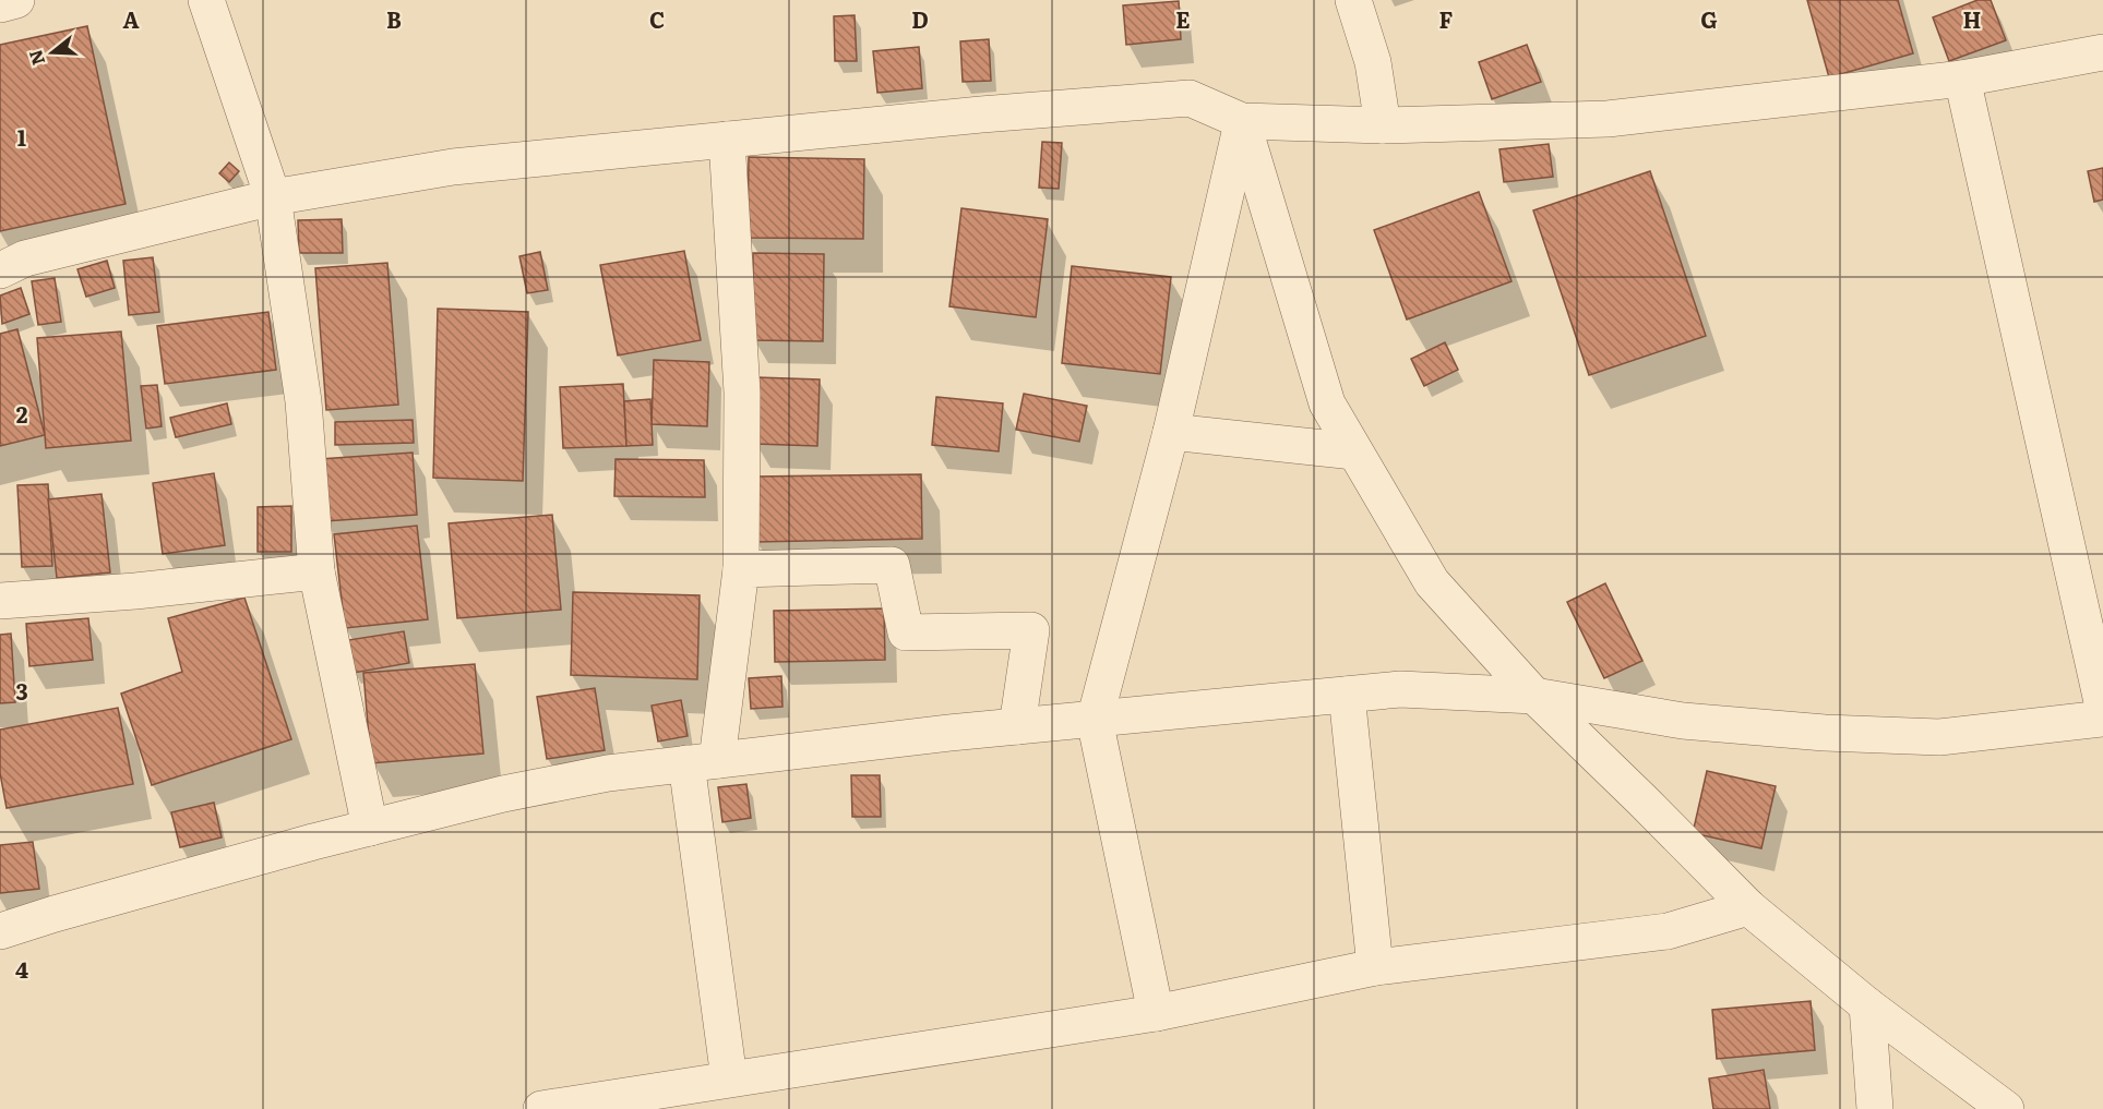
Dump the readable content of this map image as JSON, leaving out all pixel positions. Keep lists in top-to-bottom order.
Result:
{
  "north": "left",
  "grid": {
    "columns": [
      "A",
      "B",
      "C",
      "D",
      "E",
      "F",
      "G",
      "H"
    ],
    "rows": [
      "1",
      "2",
      "3",
      "4"
    ]
  }
}
